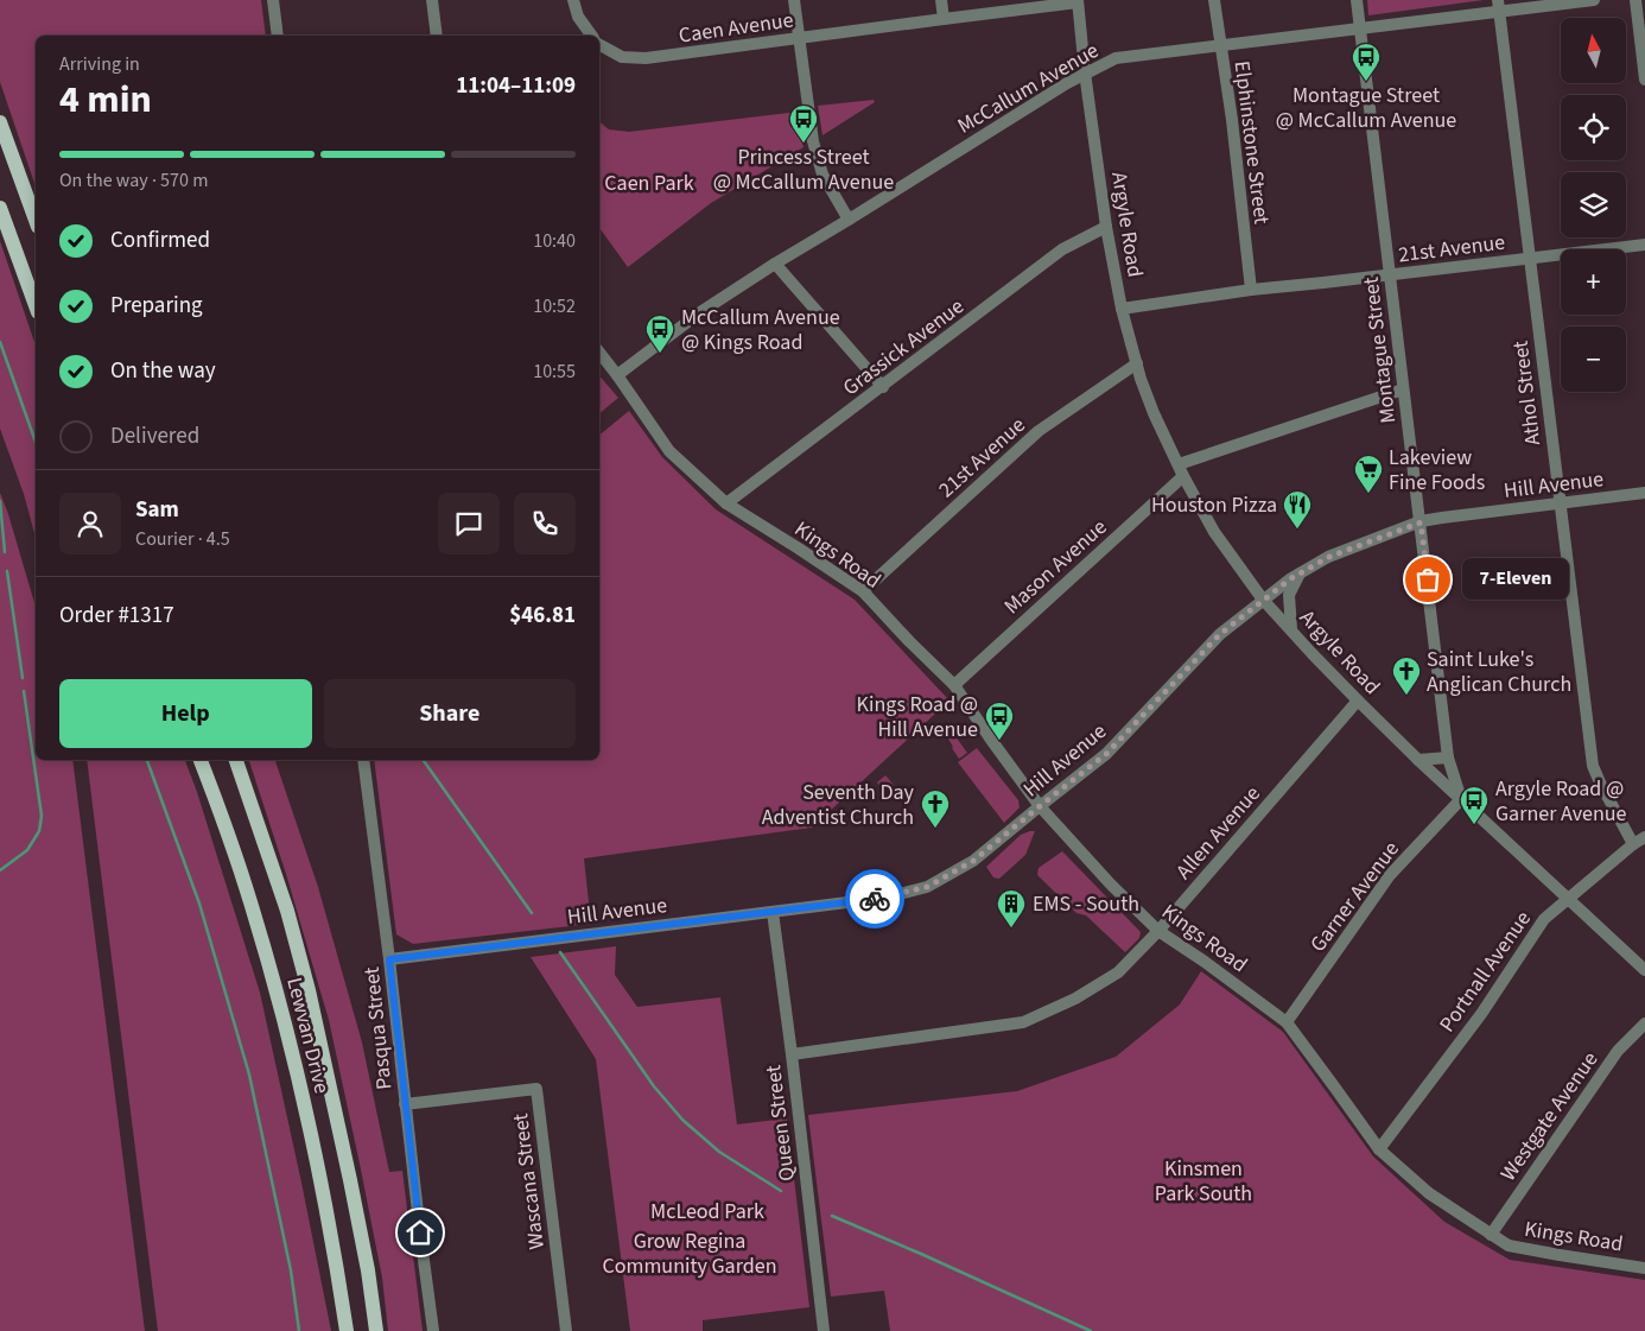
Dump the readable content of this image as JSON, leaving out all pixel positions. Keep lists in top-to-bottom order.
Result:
{
  "streets": {
    "main road": ["Lewvan Drive"],
    "street": [
      "Caen Avenue",
      "McCallum Avenue",
      "Elphinstone Street",
      "Argyle Road",
      "21st Avenue",
      "Grassick Avenue",
      "Montague Street",
      "Athol Street",
      "Hill Avenue",
      "Kings Road",
      "Mason Avenue",
      "Allen Avenue",
      "Garner Avenue",
      "Portnall Avenue",
      "Pasqua Street",
      "Westgate Avenue",
      "Queen Street",
      "Wascana Street"
    ]
  },
  "crossings": [
    ["Caen Avenue", "Argyle Road"],
    ["McCallum Avenue", "Elphinstone Street"],
    ["McCallum Avenue", "Argyle Road"],
    ["McCallum Avenue", "Montague Street"],
    ["McCallum Avenue", "Athol Street"],
    ["McCallum Avenue", "Kings Road"],
    ["Elphinstone Street", "21st Avenue"],
    ["Argyle Road", "21st Avenue"],
    ["Argyle Road", "Grassick Avenue"],
    ["Argyle Road", "Montague Street"],
    ["Argyle Road", "Hill Avenue"],
    ["Argyle Road", "Mason Avenue"],
    ["Argyle Road", "Allen Avenue"],
    ["Argyle Road", "Garner Avenue"],
    ["Argyle Road", "Portnall Avenue"],
    ["21st Avenue", "Montague Street"],
    ["21st Avenue", "Athol Street"],
    ["21st Avenue", "Kings Road"],
    ["Grassick Avenue", "Kings Road"],
    ["Montague Street", "Hill Avenue"],
    ["Montague Street", "Garner Avenue"],
    ["Athol Street", "Hill Avenue"],
    ["Athol Street", "Portnall Avenue"],
    ["Hill Avenue", "Kings Road"],
    ["Hill Avenue", "Pasqua Street"],
    ["Hill Avenue", "Queen Street"],
    ["Kings Road", "Mason Avenue"],
    ["Kings Road", "Allen Avenue"],
    ["Kings Road", "Garner Avenue"],
    ["Kings Road", "Portnall Avenue"],
    ["Kings Road", "Westgate Avenue"],
    ["Allen Avenue", "Queen Street"],
    ["Pasqua Street", "Wascana Street"]
  ],
  "parks": [
    "Caen Park",
    "Kinsmen Park South",
    "McLeod Park",
    "Grow Regina Community Garden"
  ],
  "places": {
    "bus stop": [
      "Montague Street @ McCallum Avenue",
      "Princess Street @ McCallum Avenue",
      "McCallum Avenue @ Kings Road",
      "Kings Road @ Hill Avenue",
      "Argyle Road @ Garner Avenue"
    ],
    "supermarket": ["Lakeview Fine Foods"],
    "restaurant": ["Houston Pizza"],
    "other": ["7-Eleven"],
    "church": ["Saint Luke's Anglican Church", "Seventh Day Adventist Church"],
    "building": ["EMS - South"]
  },
  "north": "top",
  "page": {
    "map_buttons": ["+", "−"],
    "heading": ["4 min", "Arriving in", "11:04–11:09"],
    "panel": [
      "Sam",
      "Courier · 4.5",
      "Order #1317",
      "$46.81"
    ],
    "bar": "On the way · 570 m",
    "list": [
      ["Confirmed", "10:40"],
      ["Preparing", "10:52"],
      ["On the way", "10:55"],
      "Delivered"
    ],
    "bubble": "7-Eleven",
    "buttons": ["Help", "Share"]
  }
}
